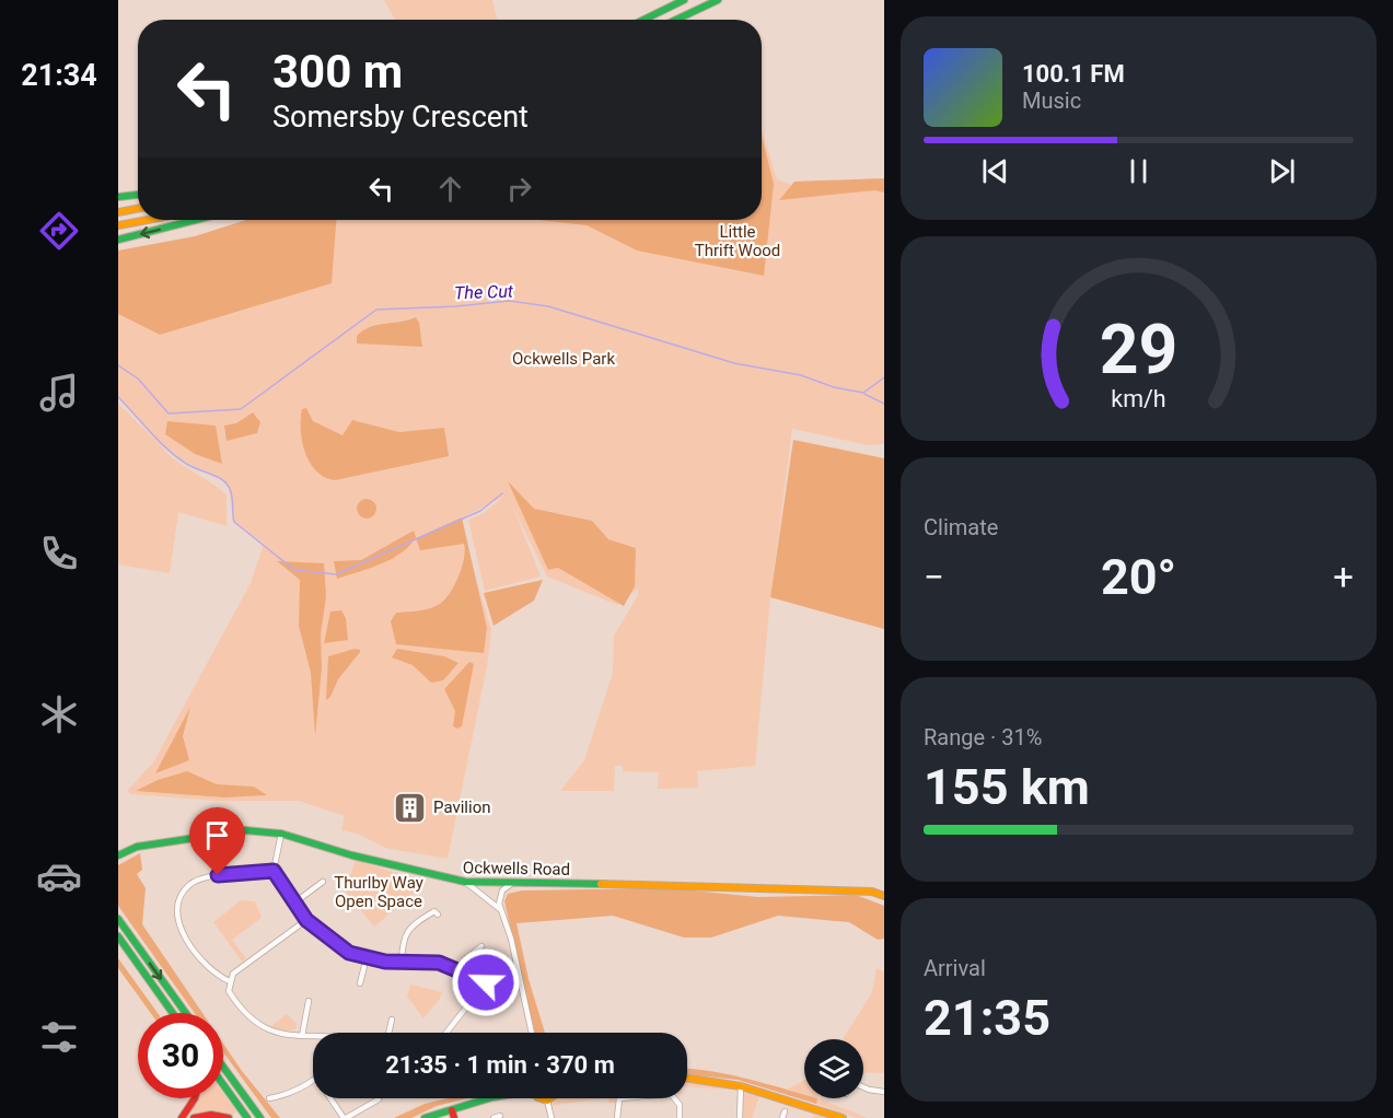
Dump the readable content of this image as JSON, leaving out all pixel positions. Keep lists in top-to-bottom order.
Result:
{
  "streets": {
    "main road": ["Ockwells Road"]
  },
  "water": ["The Cut"],
  "parks": ["Little Thrift Wood", "Ockwells Park", "Thurlby Way Open Space"],
  "places": {
    "building": ["Pavilion"]
  },
  "page": {
    "tabs": "21:34",
    "turn": ["300 m", "Somersby Crescent"],
    "song": ["100.1 FM", "Music"],
    "tile": [
      "Climate",
      ["Range · 31%", "155 km"],
      ["Arrival", "21:35"]
    ],
    "heat": ["−", "20°", "+"],
    "limit": "30",
    "trip": "21:35 · 1 min · 370 m",
    "gauge": ["29", "km/h"]
  }
}
